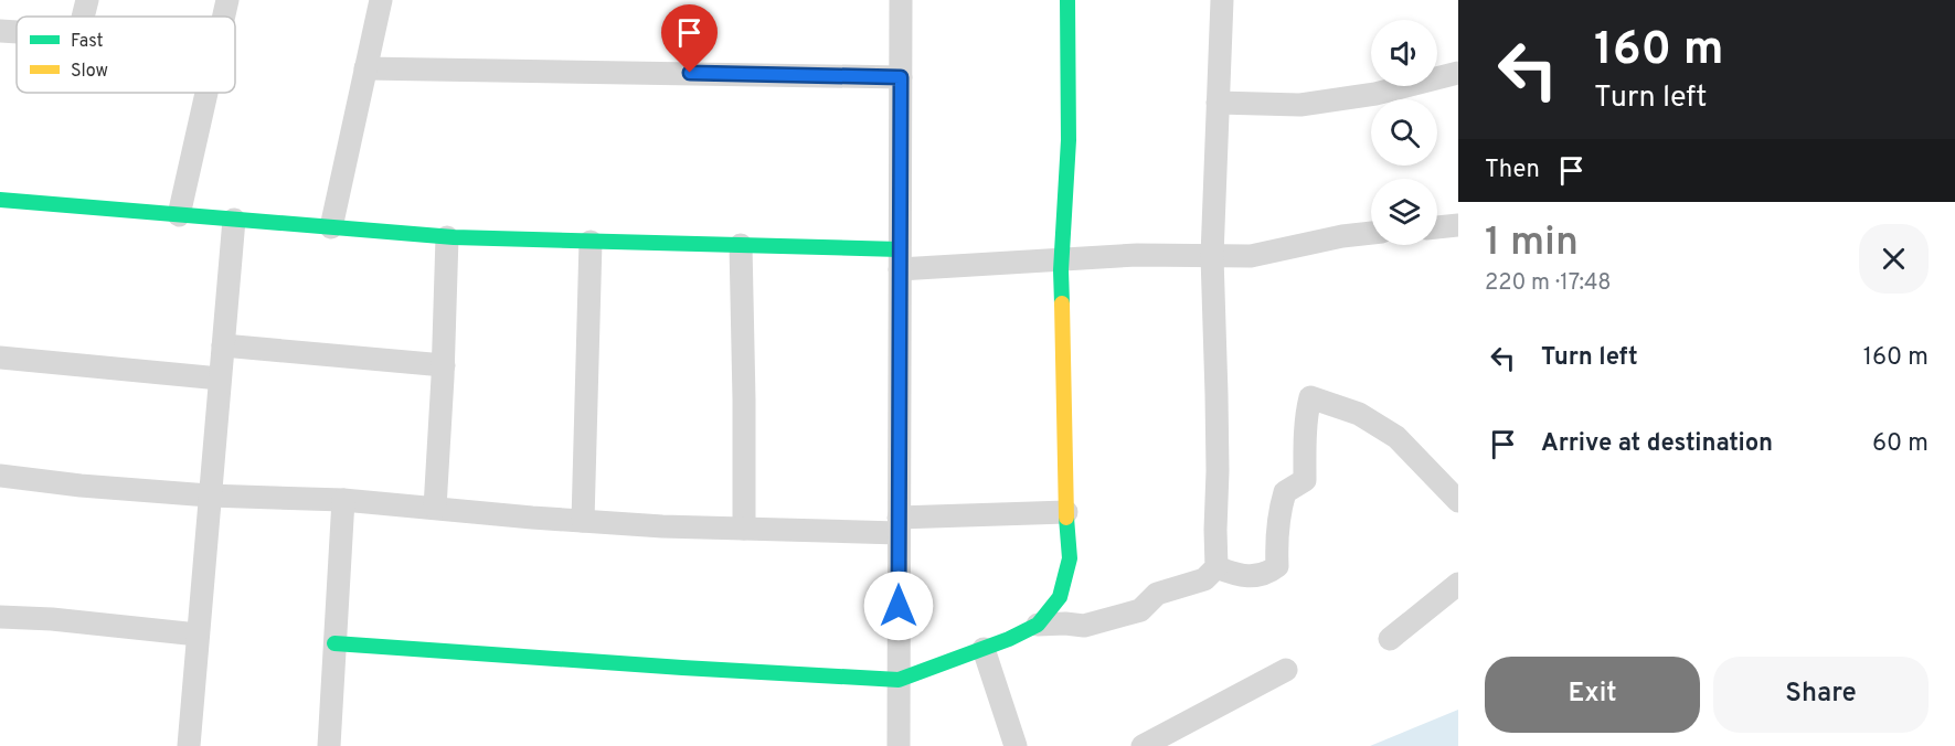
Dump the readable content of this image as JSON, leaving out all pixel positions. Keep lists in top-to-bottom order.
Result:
{
  "legend": ["Fast", "Slow"],
  "page": {
    "turn": ["160 m", "Turn left"],
    "then": "Then",
    "heading": ["1 min", "220 m · 17:48"],
    "list": [
      {
        "name": "Turn left",
        "value": "160 m"
      },
      {
        "name": "Arrive at destination",
        "value": "60 m"
      }
    ],
    "buttons": ["Exit", "Share"]
  }
}
